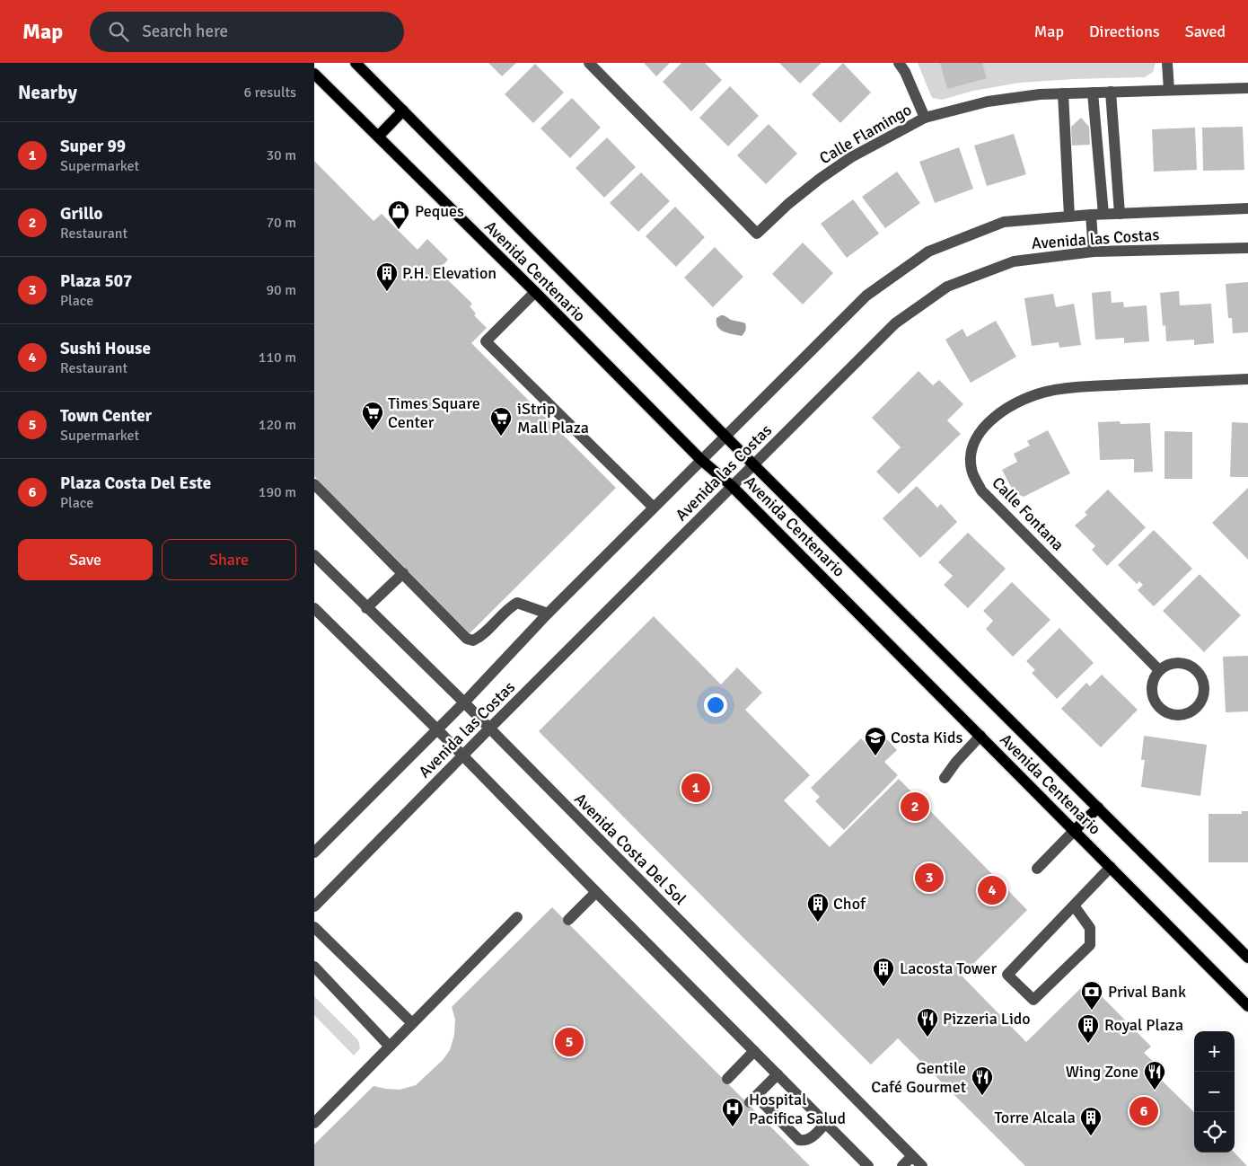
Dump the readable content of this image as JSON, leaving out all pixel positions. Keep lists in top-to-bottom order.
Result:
{
  "streets": {
    "main road": ["Avenida Centenario"],
    "street": [
      "Calle Flamingo",
      "Avenida las Costas",
      "Calle Fontana",
      "Avenida Costa Del Sol"
    ]
  },
  "crossings": [
    ["Avenida las Costas", "Avenida Centenario"],
    ["Avenida las Costas", "Avenida Costa Del Sol"]
  ],
  "places": {
    "shop": ["Peques"],
    "building": [
      "P.H. Elevation",
      "Chof",
      "Lacosta Tower",
      "Royal Plaza",
      "Torre Alcala"
    ],
    "supermarket": ["Times Square Center", "iStrip Mall Plaza"],
    "school or university": ["Costa Kids"],
    "bank": ["Prival Bank"],
    "restaurant": ["Pizzeria Lido", "Wing Zone", "Gentile Café Gourmet"],
    "hospital": ["Hospital Pacifica Salud"]
  },
  "page": {
    "header": "Map",
    "search": "Search here",
    "nav": ["Map", "Directions", "Saved"],
    "heading": ["Nearby", "6 results"],
    "list": [
      {
        "mark": "1",
        "name": "Super 99",
        "note": "Supermarket",
        "value": "30 m"
      },
      {
        "mark": "2",
        "name": "Grillo",
        "note": "Restaurant",
        "value": "70 m"
      },
      {
        "mark": "3",
        "name": "Plaza 507",
        "note": "Place",
        "value": "90 m"
      },
      {
        "mark": "4",
        "name": "Sushi House",
        "note": "Restaurant",
        "value": "110 m"
      },
      {
        "mark": "5",
        "name": "Town Center",
        "note": "Supermarket",
        "value": "120 m"
      },
      {
        "mark": "6",
        "name": "Plaza Costa Del Este",
        "note": "Place",
        "value": "190 m"
      }
    ],
    "buttons": ["Save", "Share"],
    "pins": [
      "1",
      "2",
      "3",
      "4",
      "5",
      "6"
    ],
    "map_buttons": ["+", "−"]
  }
}
